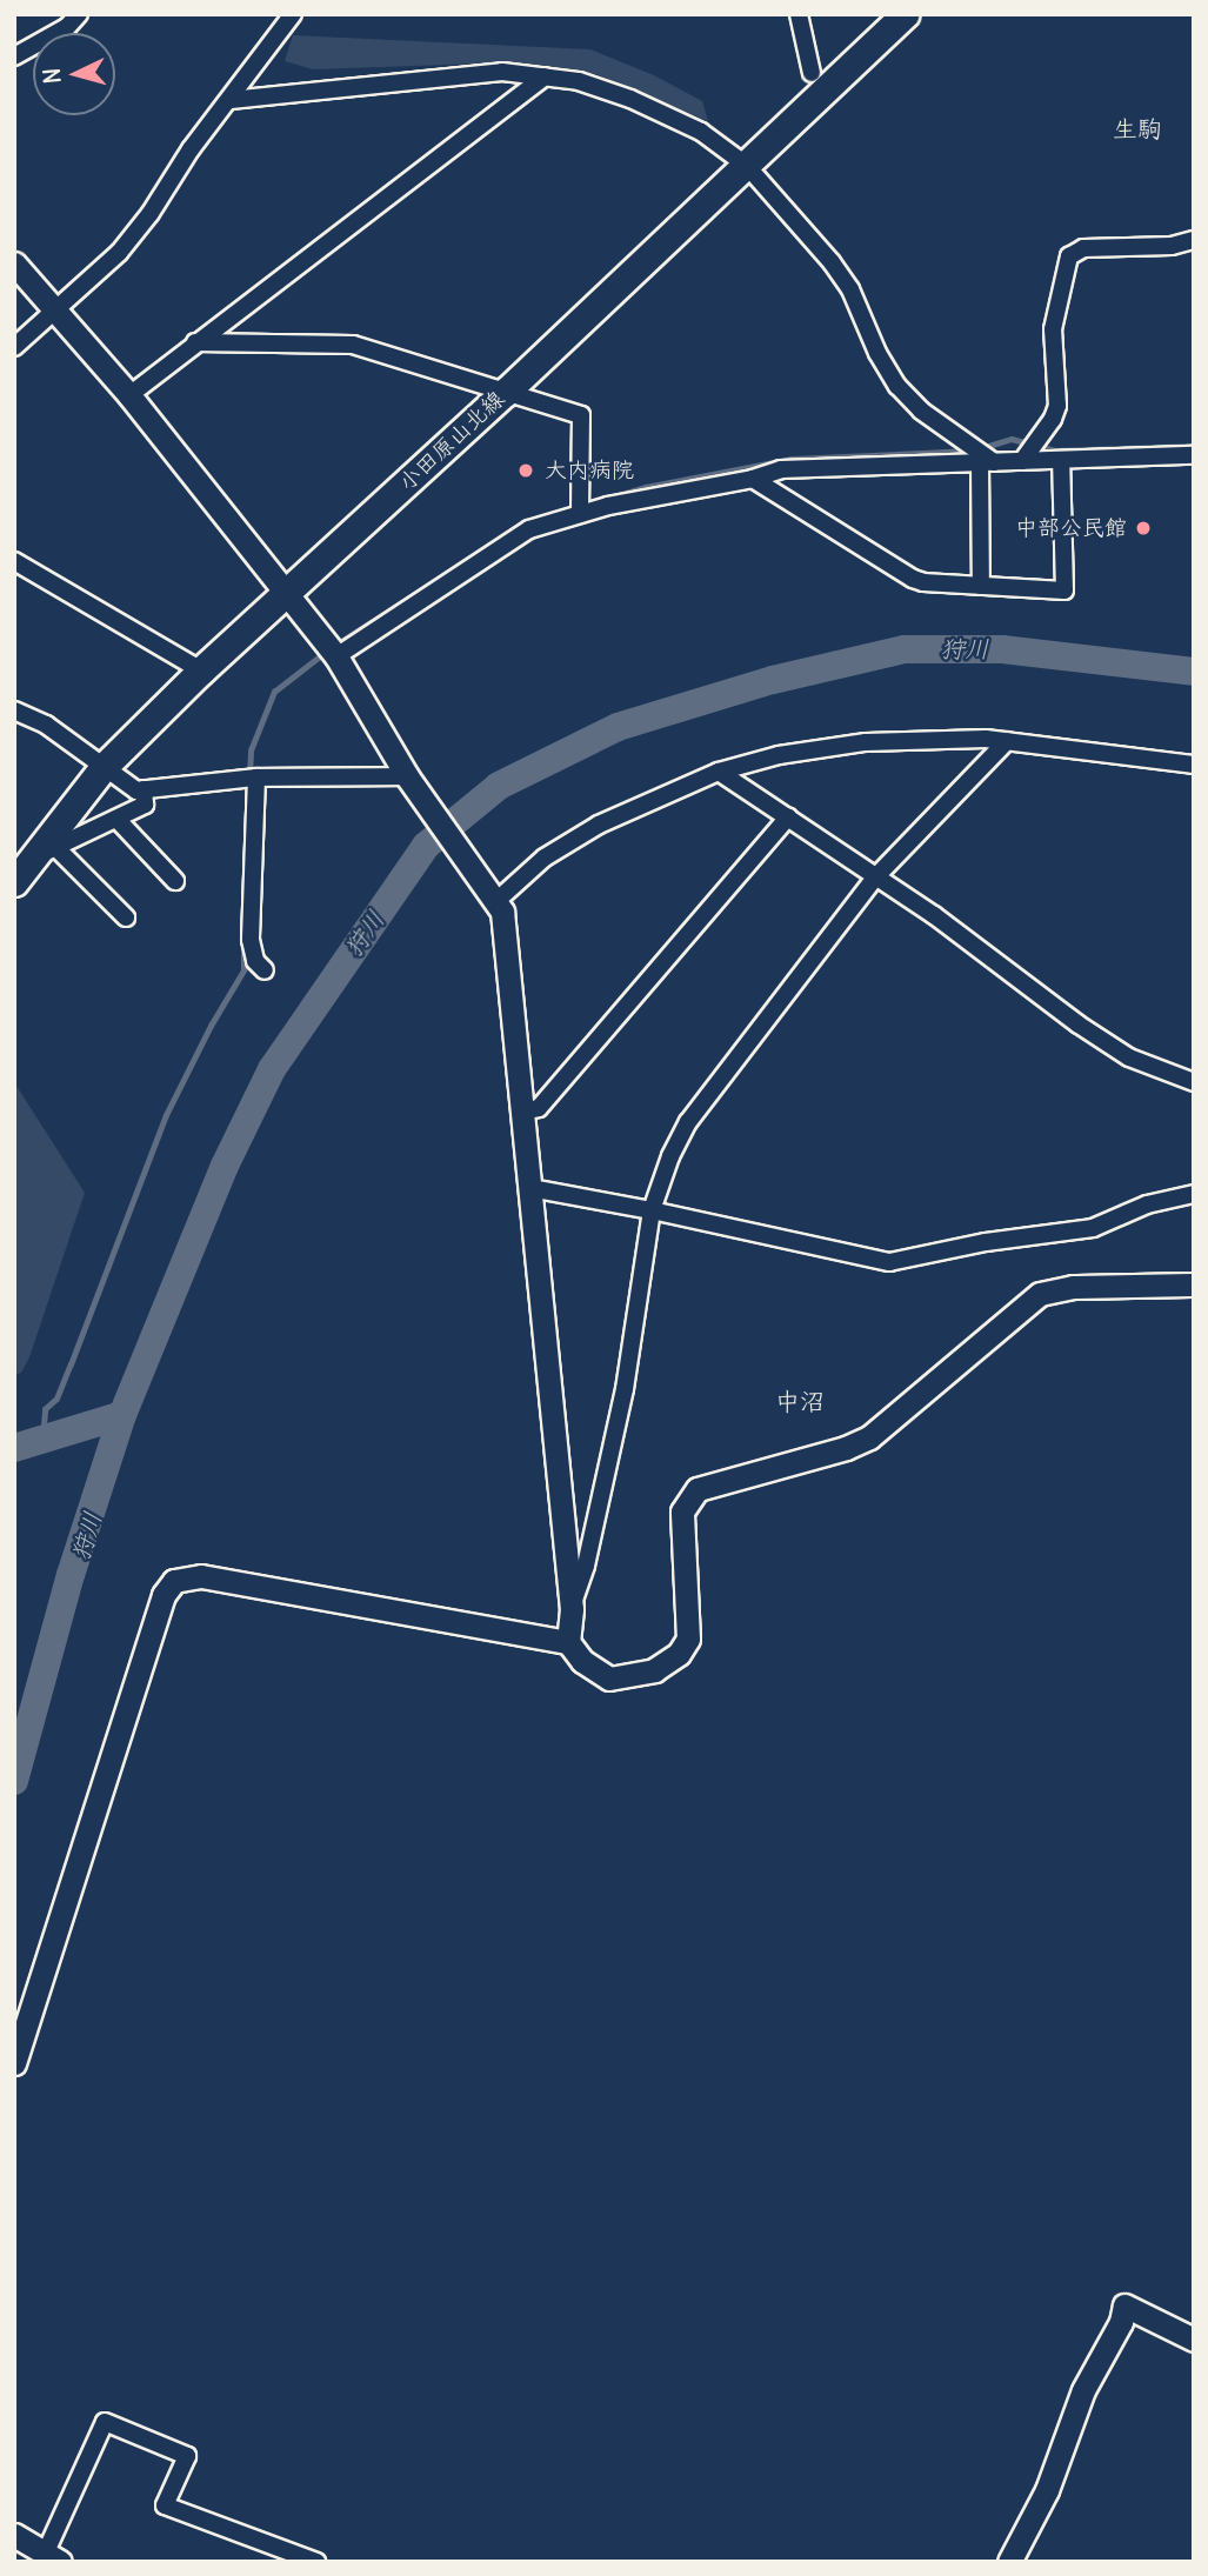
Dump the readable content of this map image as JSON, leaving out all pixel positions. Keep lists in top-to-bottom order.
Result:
{
  "streets": {
    "main road": ["小田原山北線"]
  },
  "districts": ["生駒", "中沼"],
  "water": ["狩川"],
  "places": ["大内病院", "中部公民館"],
  "north": "left"
}
